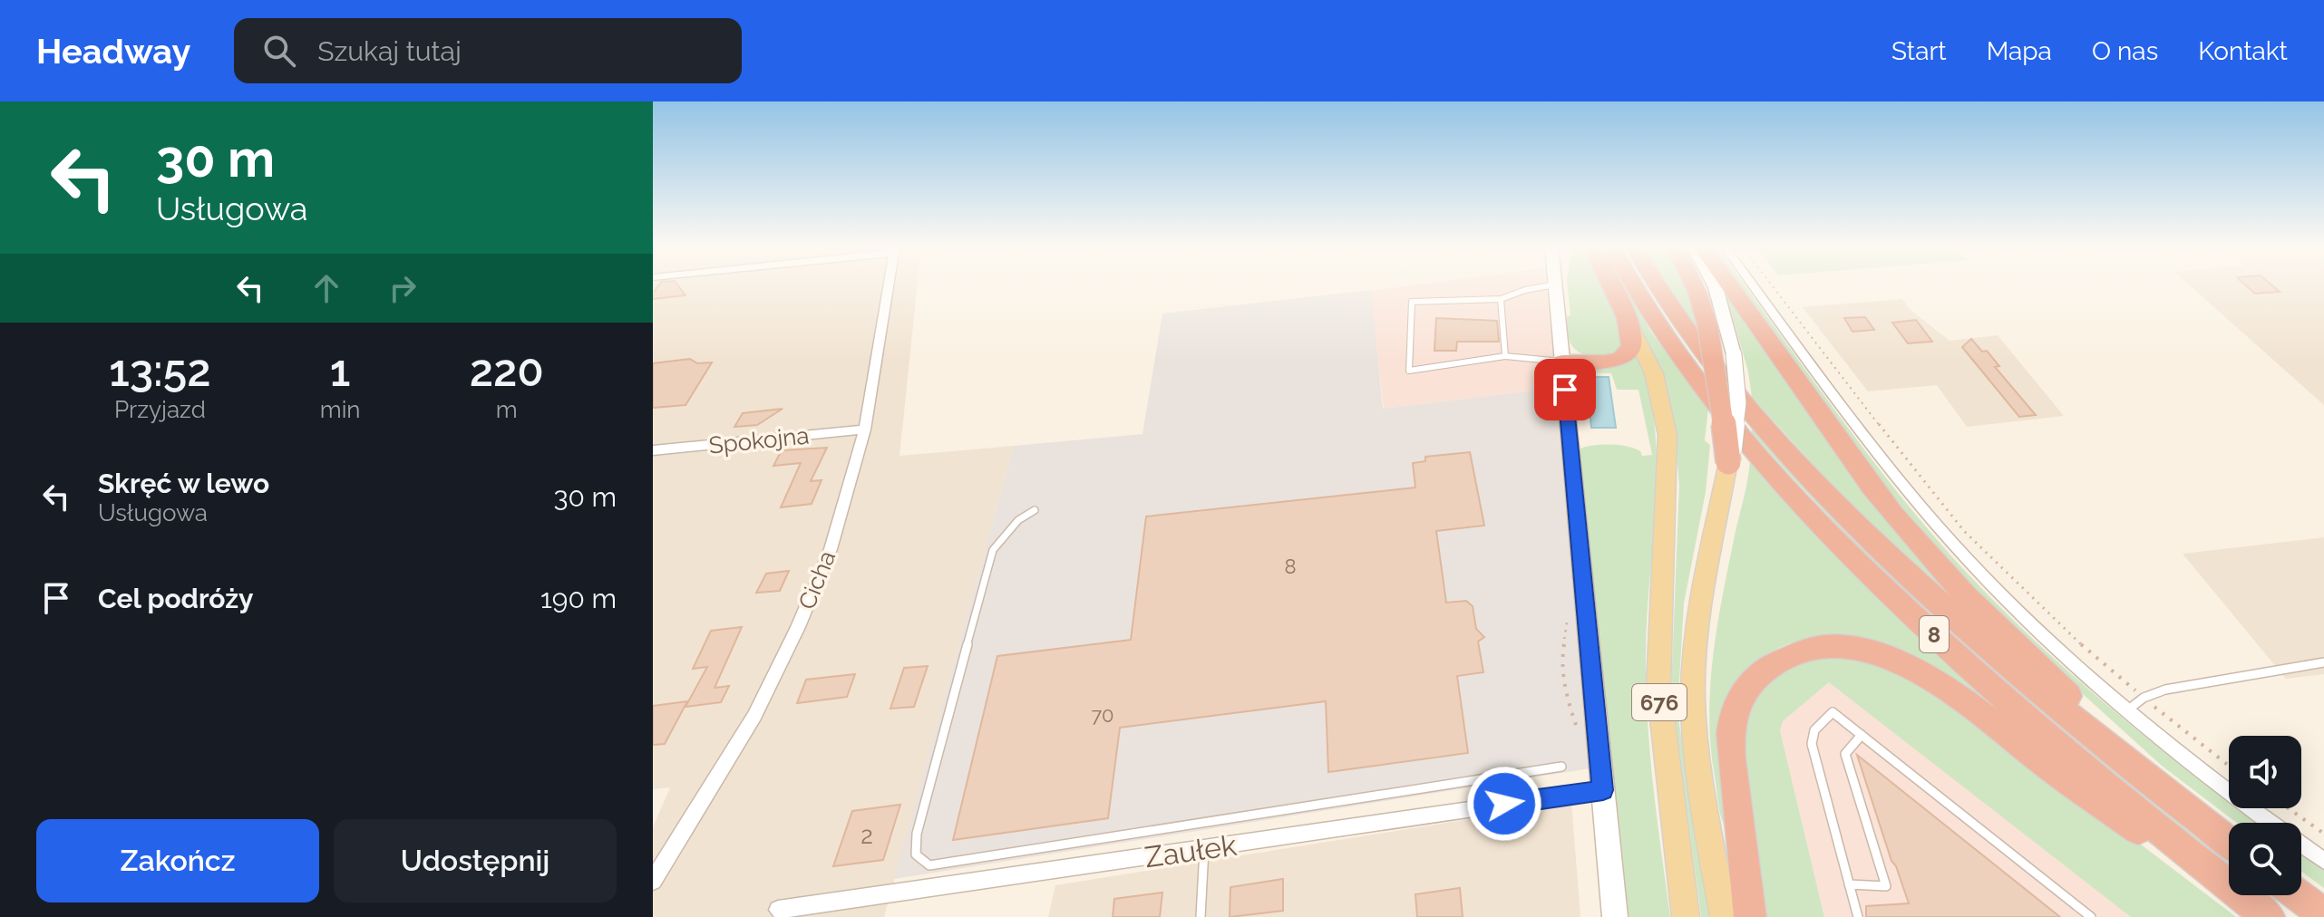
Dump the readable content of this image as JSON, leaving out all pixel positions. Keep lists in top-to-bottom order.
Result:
{
  "streets": {
    "highway": ["8"],
    "main road": ["676"],
    "street": ["Spokojna", "Cicha", "Zaułek"]
  },
  "crossings": [
    ["Spokojna", "Cicha"]
  ],
  "house_numbers": ["8", "70", "2"],
  "page": {
    "header": "Headway",
    "search": "Szukaj tutaj",
    "nav": [
      "Start",
      "Mapa",
      "O nas",
      "Kontakt"
    ],
    "turn": ["30 m", "Usługowa"],
    "eta": [
      "13:52",
      "Przyjazd",
      "1",
      "min",
      "220",
      "m"
    ],
    "list": [
      {
        "name": "Skręć w lewo",
        "note": "Usługowa",
        "value": "30 m"
      },
      {
        "name": "Cel podróży",
        "value": "190 m"
      }
    ],
    "buttons": ["Zakończ", "Udostępnij"]
  }
}
